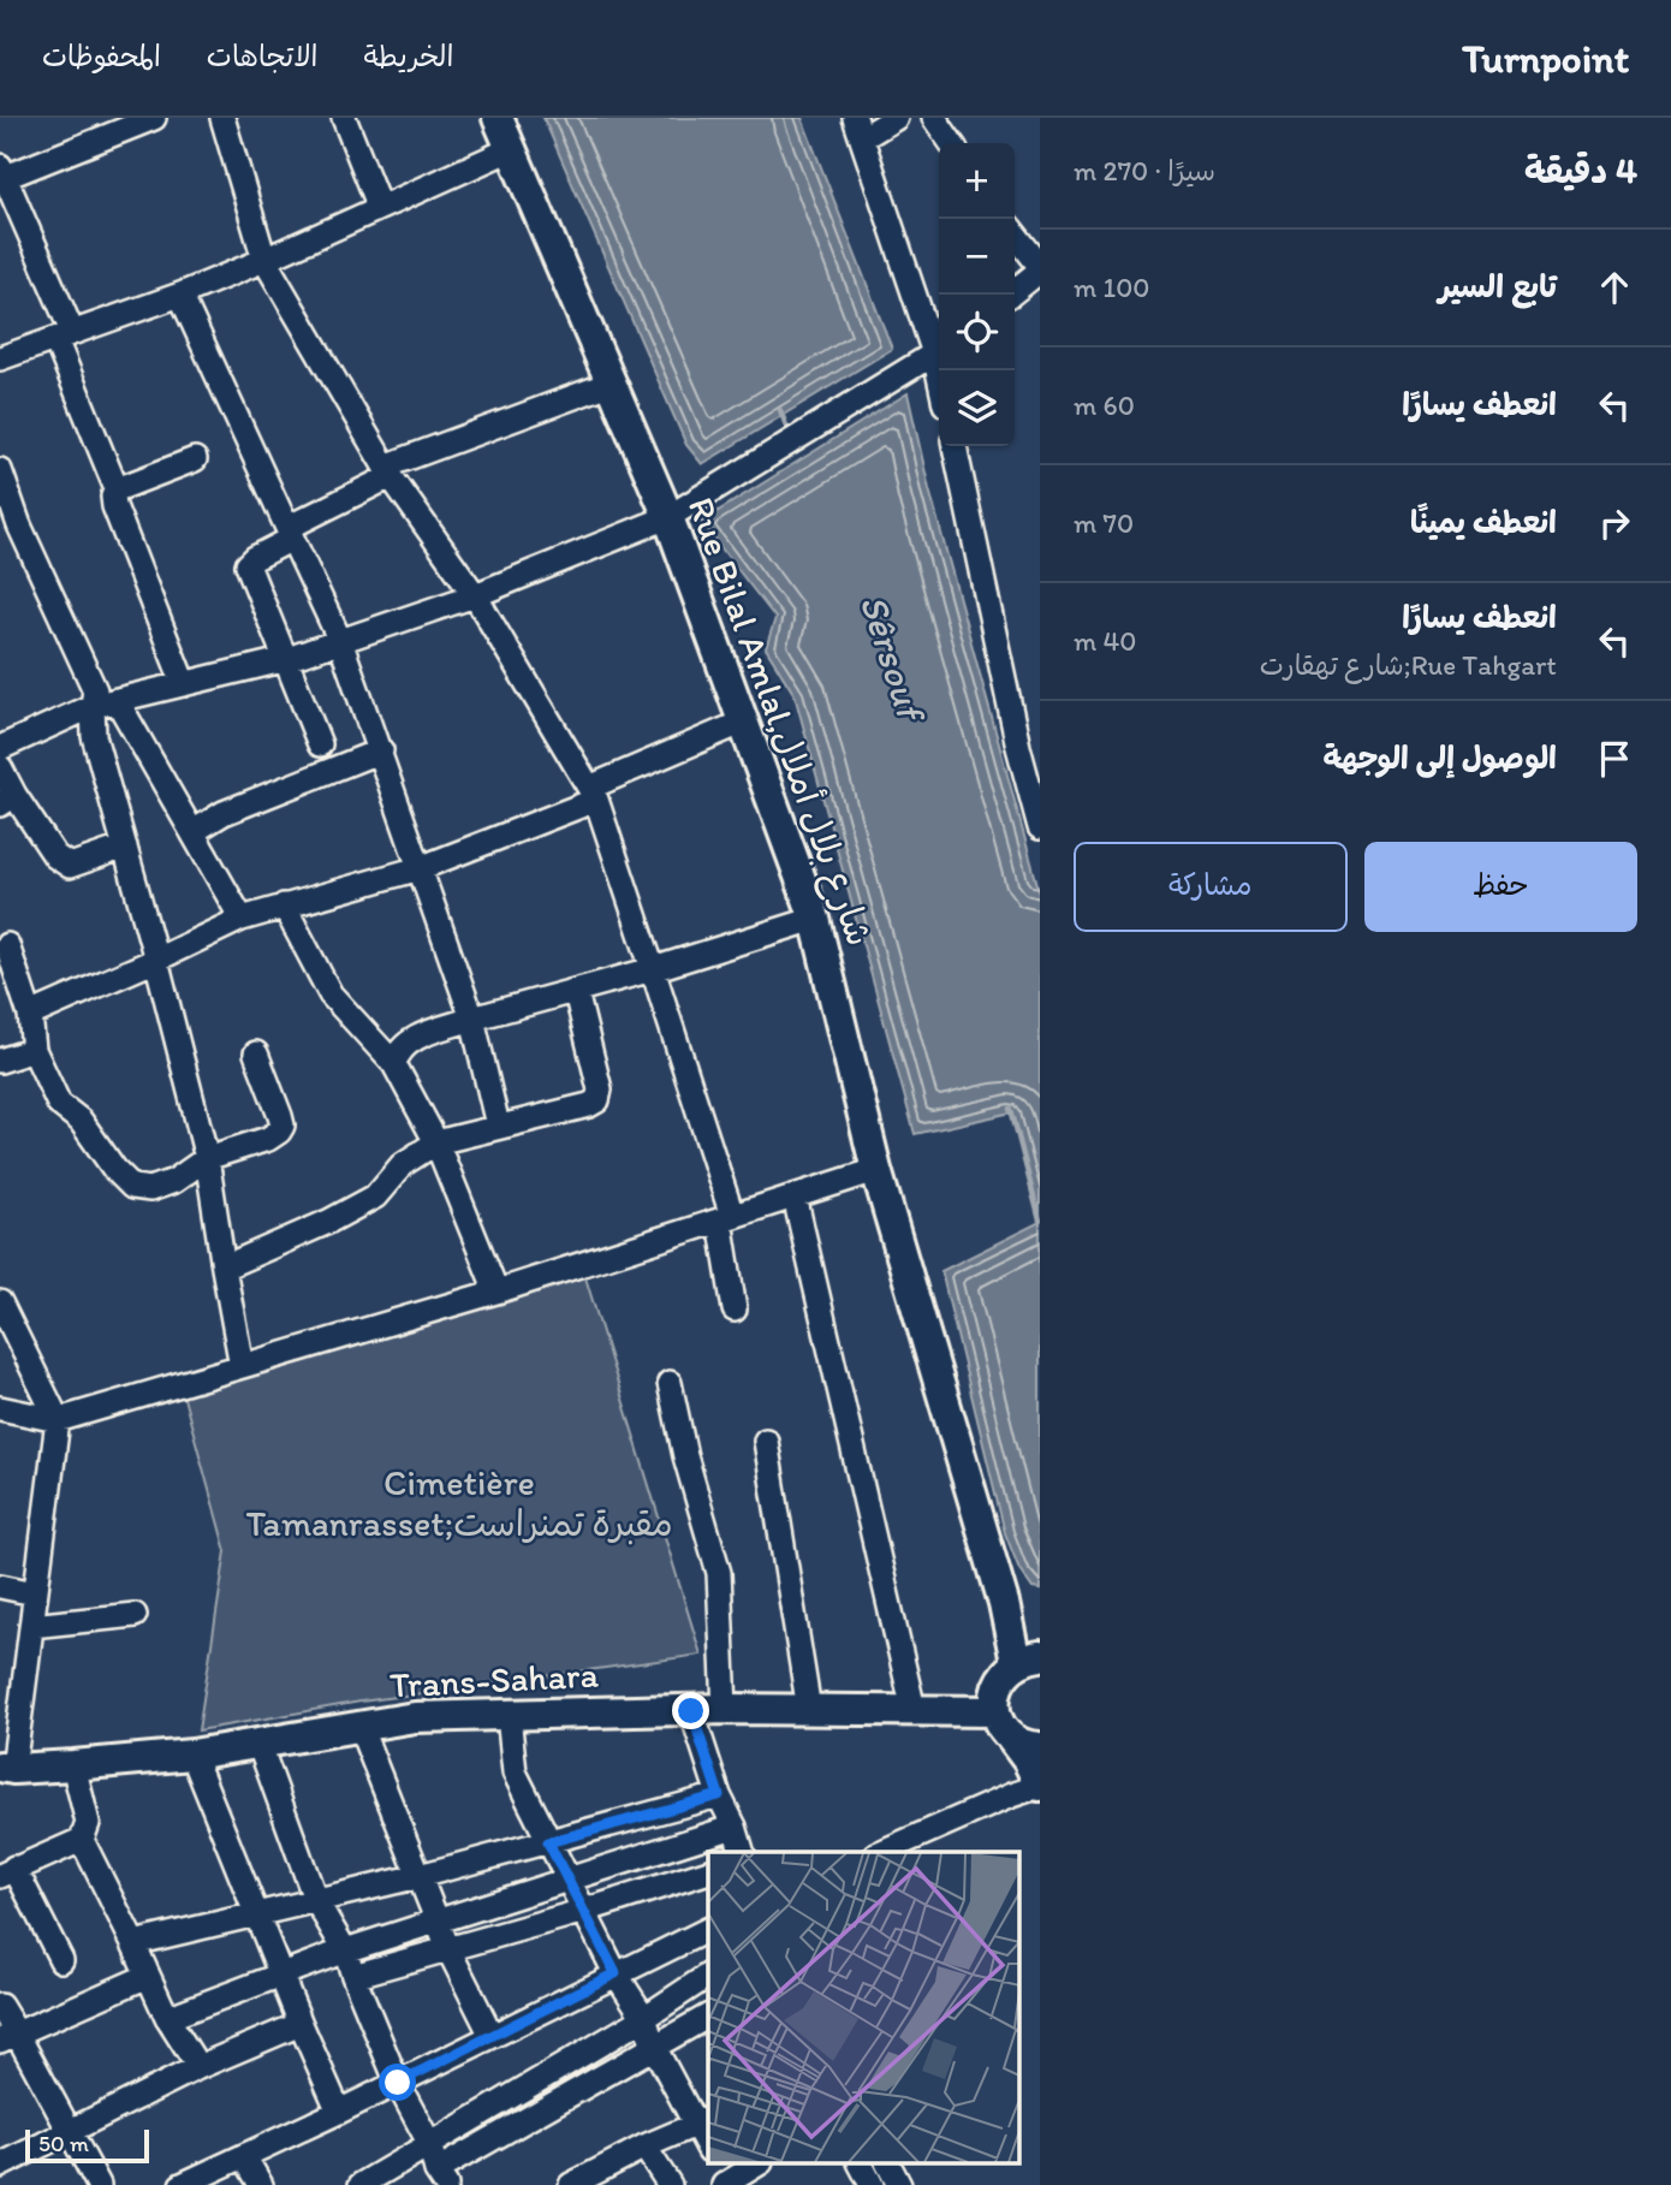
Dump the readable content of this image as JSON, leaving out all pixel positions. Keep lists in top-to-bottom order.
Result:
{
  "streets": {
    "main road": ["Rue Bilal Amlal,شارع بلال أملال", "Trans-Sahara"]
  },
  "water": ["Sêrsouf"],
  "parks": ["Cimetière Tamanrasset;مقبرة تمنراست"],
  "scale_bar": "50 m",
  "page": {
    "header": "Turnpoint",
    "nav": ["الخريطة", "الاتجاهات", "المحفوظات"],
    "heading": ["4 دقيقة", "سيرًا · 270 m"],
    "map_buttons": ["+", "−"],
    "list": [
      ["تابع السير", "100 m"],
      ["انعطف يسارًا", "60 m"],
      ["انعطف يمينًا", "70 m"],
      ["انعطف يسارًا", "Rue Tahgart;شارع تهقارت", "40 m"],
      "الوصول إلى الوجهة"
    ],
    "buttons": ["حفظ", "مشاركة"],
    "scale": "50 m"
  }
}
